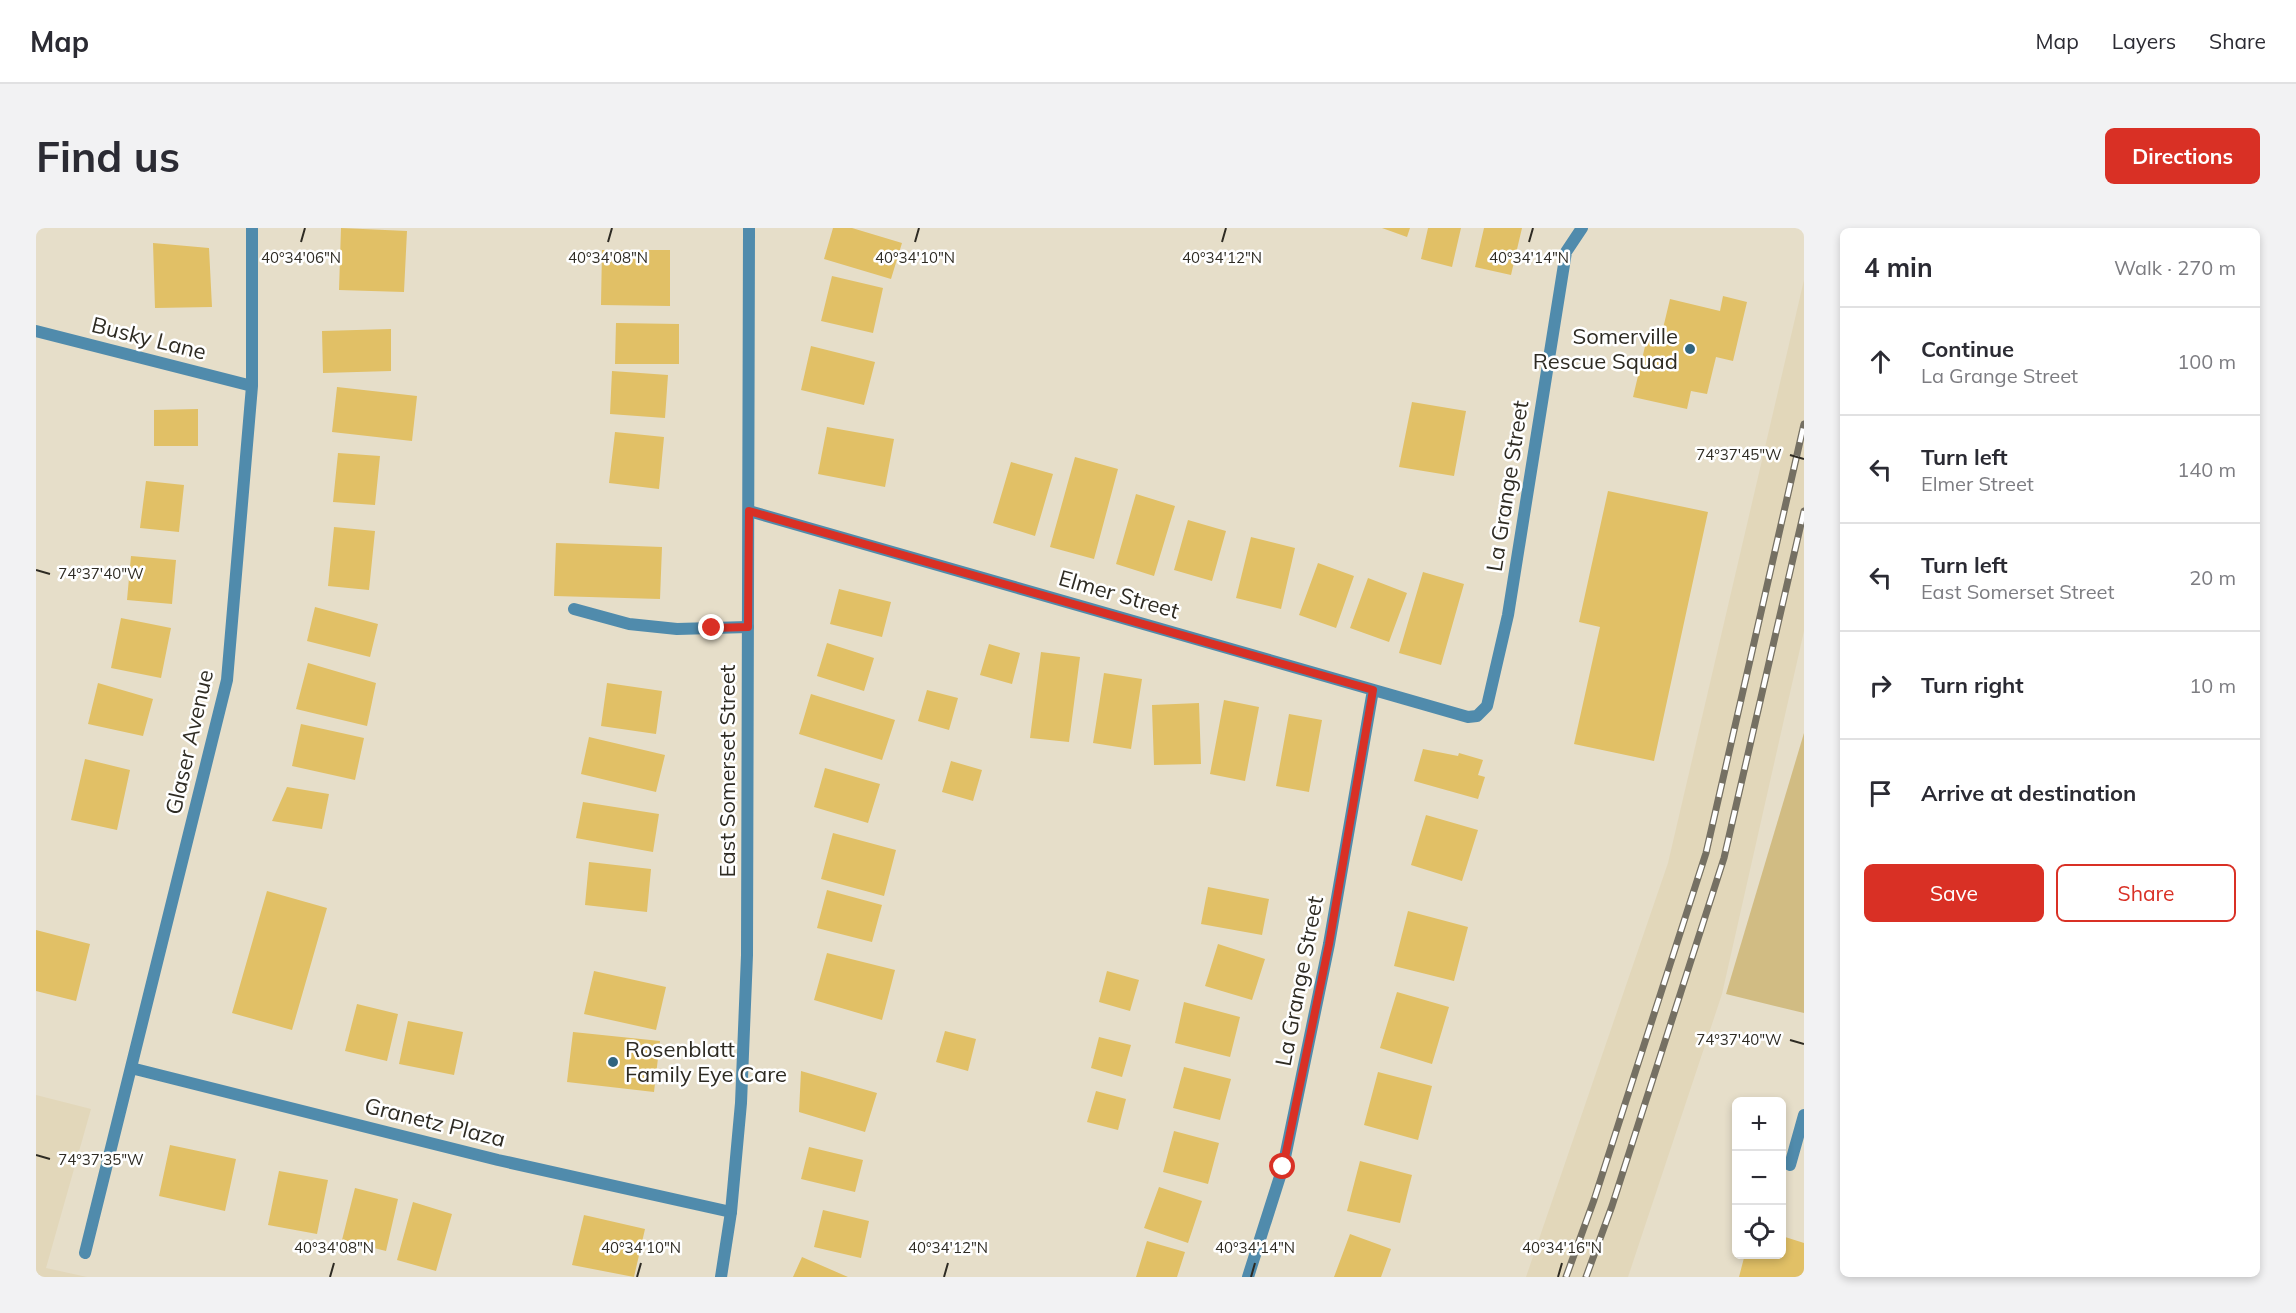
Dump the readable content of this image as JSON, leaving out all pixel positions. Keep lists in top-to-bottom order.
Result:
{
  "streets": {
    "street": [
      "Busky Lane",
      "La Grange Street",
      "Elmer Street",
      "Glaser Avenue",
      "East Somerset Street",
      "Granetz Plaza"
    ]
  },
  "crossings": [
    ["Busky Lane", "Glaser Avenue"],
    ["La Grange Street", "Elmer Street"],
    ["Elmer Street", "East Somerset Street"],
    ["Glaser Avenue", "Granetz Plaza"],
    ["East Somerset Street", "Granetz Plaza"]
  ],
  "places": ["Somerville Rescue Squad", "Rosenblatt Family Eye Care"],
  "page": {
    "header": "Map",
    "nav": ["Map", "Layers", "Share"],
    "buttons": [
      "Directions",
      ["Save", "Share"]
    ],
    "title": "Find us",
    "heading": ["4 min", "Walk · 270 m"],
    "list": [
      ["Continue", "La Grange Street", "100 m"],
      ["Turn left", "Elmer Street", "140 m"],
      ["Turn left", "East Somerset Street", "20 m"],
      ["Turn right", "10 m"],
      "Arrive at destination"
    ],
    "map_buttons": ["+", "−"]
  },
  "coordinates": [
    "40°34'06\"N",
    "40°34'08\"N",
    "40°34'10\"N",
    "40°34'12\"N",
    "40°34'14\"N",
    "74°37'45\"W",
    "74°37'40\"W",
    "74°37'35\"W",
    "40°34'16\"N"
  ]
}
